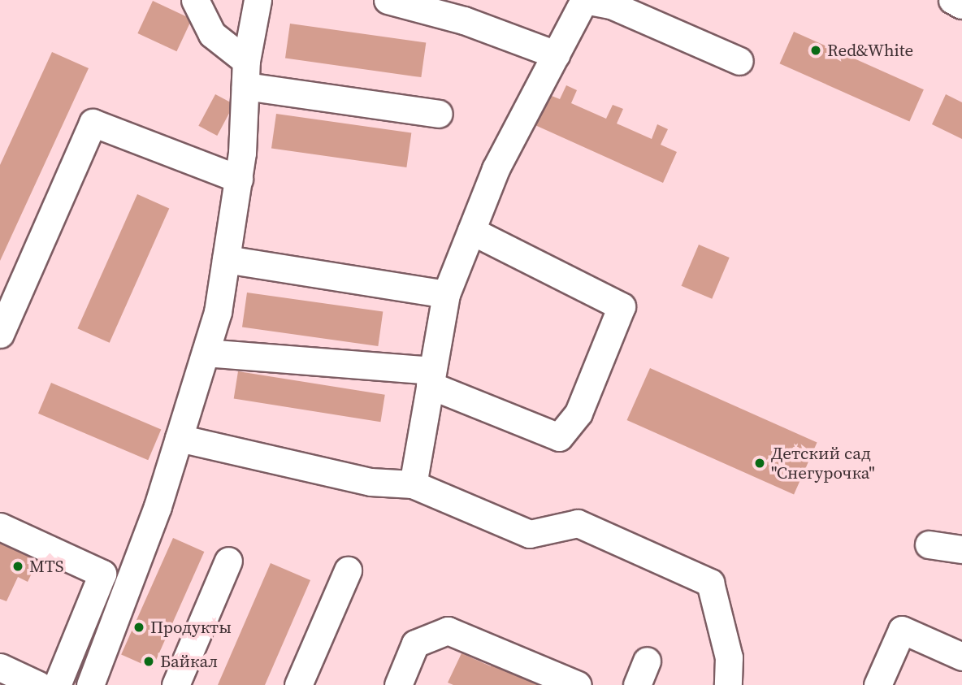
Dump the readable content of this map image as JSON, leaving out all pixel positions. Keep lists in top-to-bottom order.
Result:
{
  "places": [
    "Red&White",
    "Детский сад \"Снегурочка\"",
    "MTS",
    "Продукты",
    "Байкал"
  ]
}
